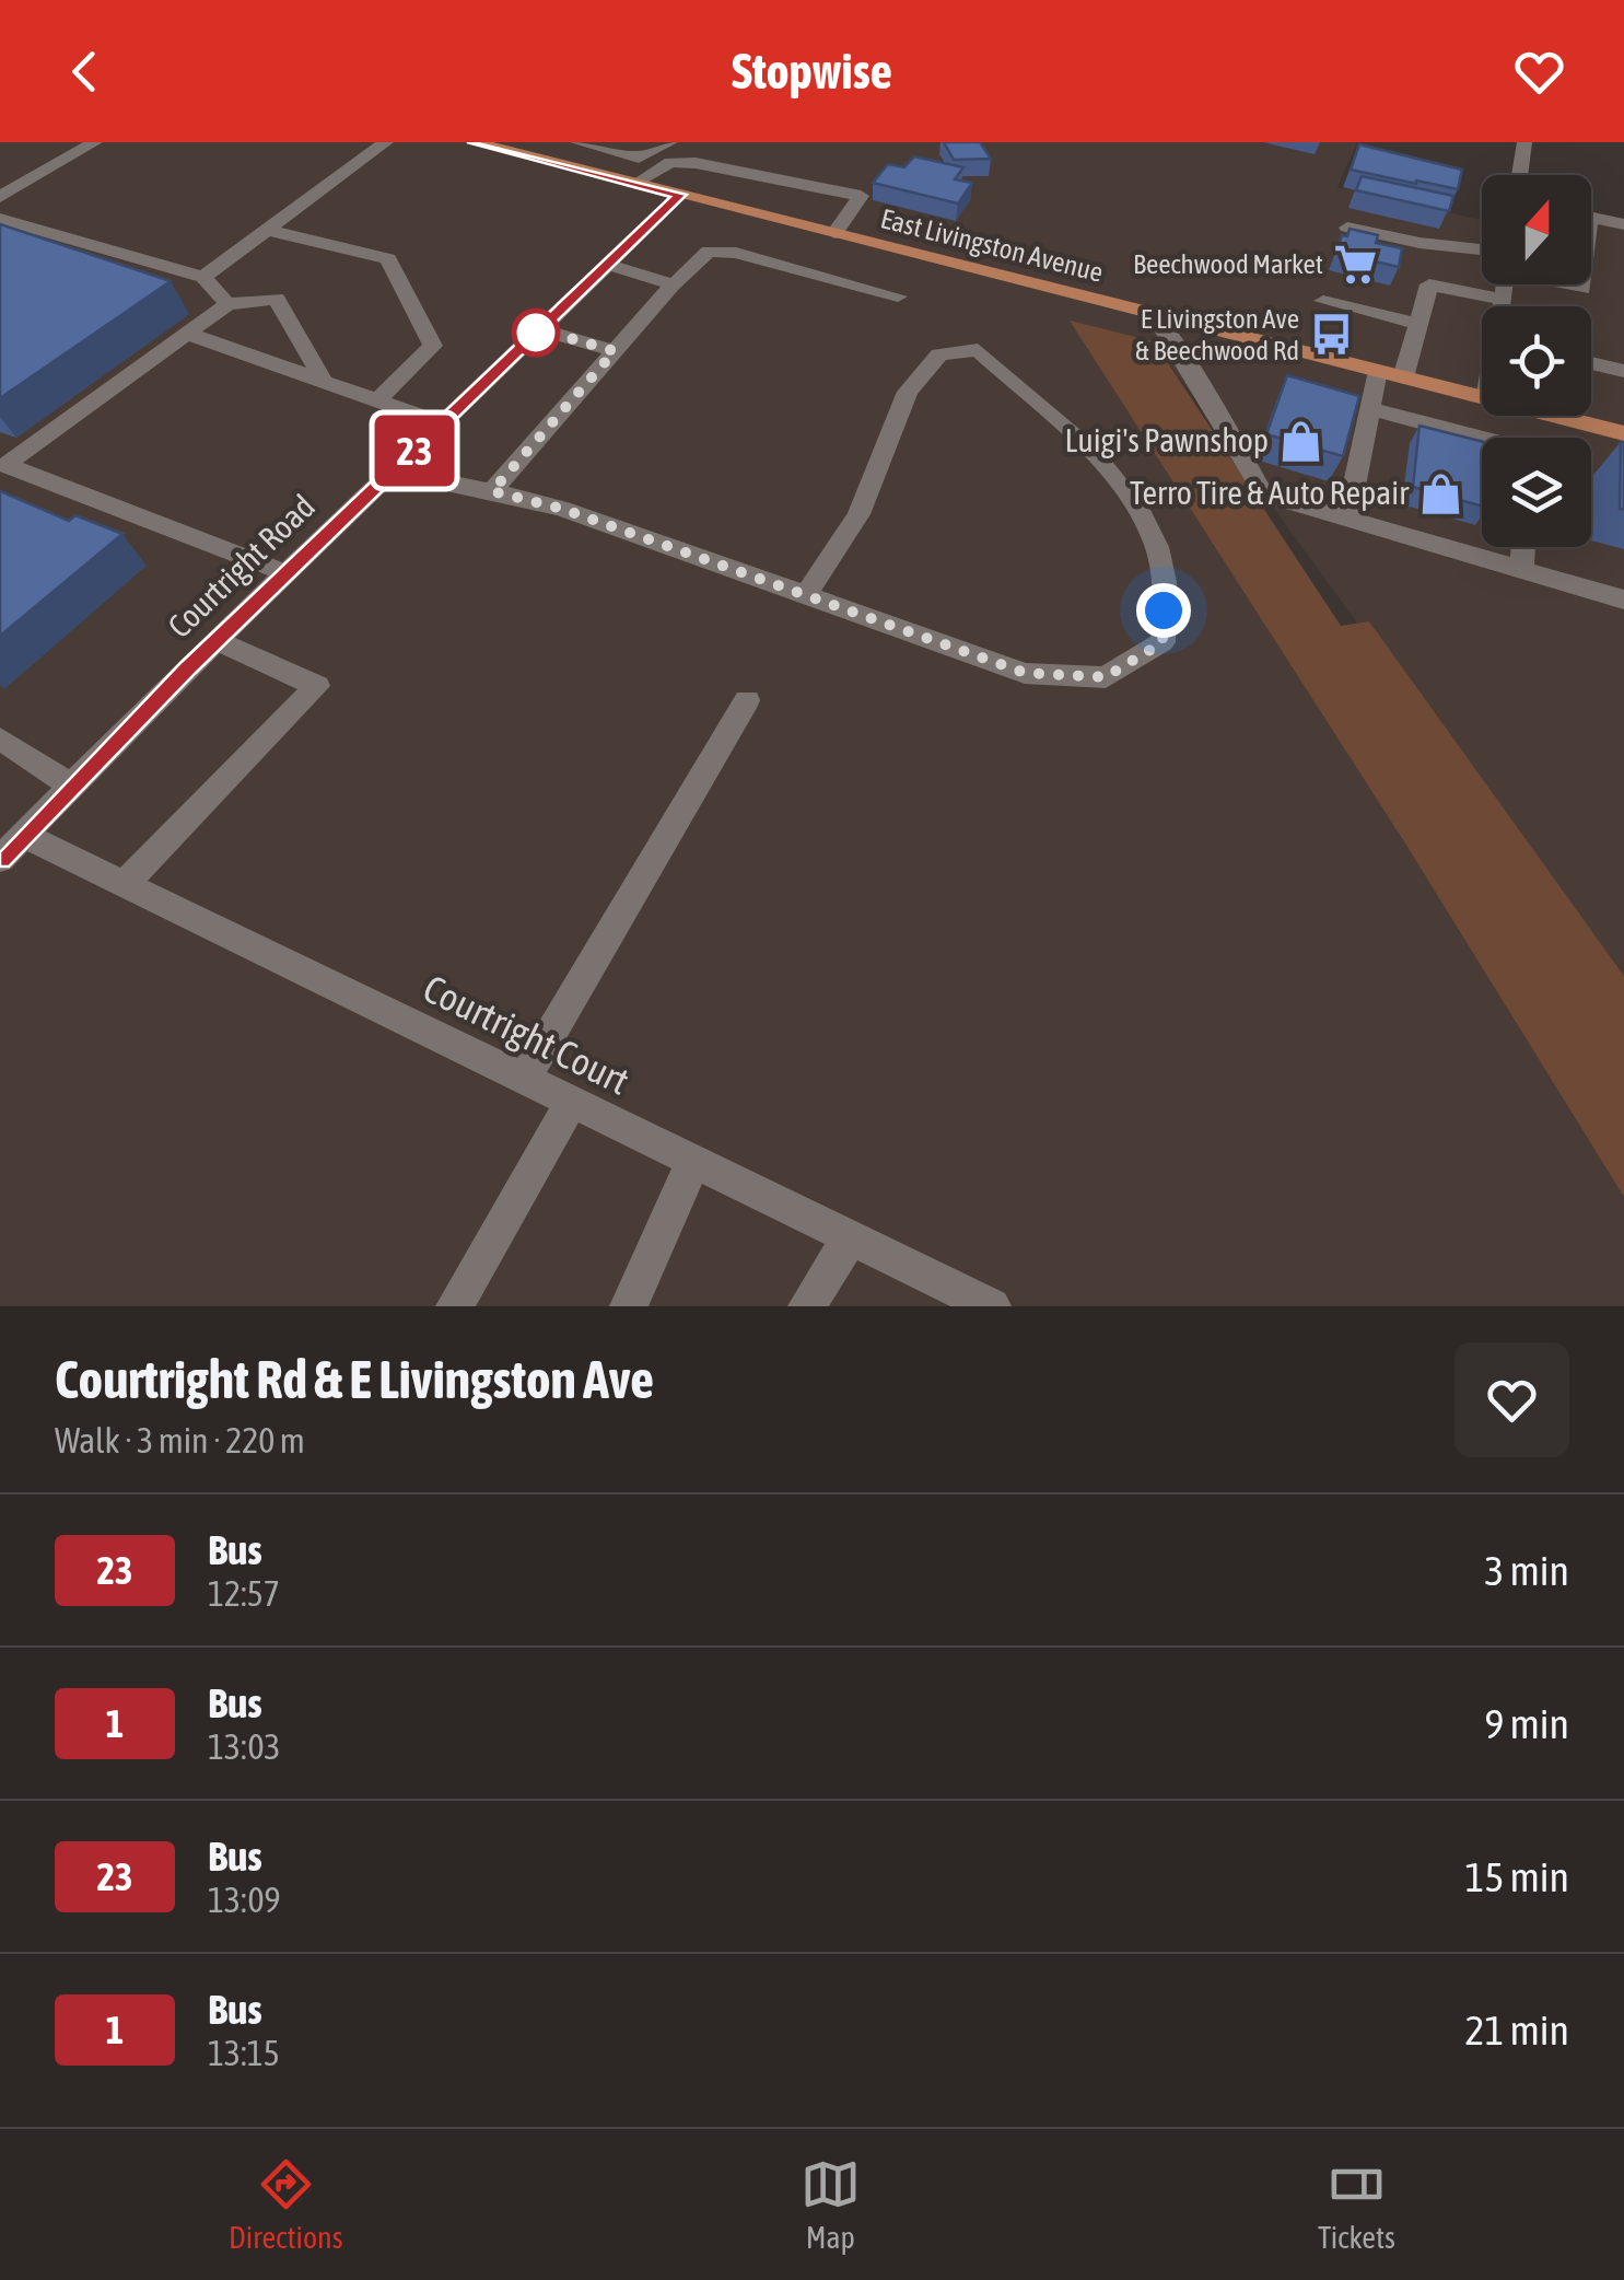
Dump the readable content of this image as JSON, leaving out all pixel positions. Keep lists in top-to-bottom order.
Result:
{
  "streets": {
    "main road": ["East Livingston Avenue"],
    "street": ["Courtright Road", "Courtright Court"]
  },
  "crossings": [
    ["East Livingston Avenue", "Courtright Road"],
    ["Courtright Road", "Courtright Court"]
  ],
  "places": {
    "supermarket": ["Beechwood Market"],
    "bus stop": ["E Livingston Ave & Beechwood Rd"],
    "shop": ["Luigi's Pawnshop", "Terro Tire & Auto Repair"]
  },
  "lines": ["bus line 23"],
  "north": "top",
  "page": {
    "header": "Stopwise",
    "on_map": "23",
    "heading": ["Courtright Rd & E Livingston Ave", "Walk · 3 min · 220 m"],
    "list": [
      {
        "mark": "23",
        "name": "Bus",
        "note": "12:57",
        "value": "3 min"
      },
      {
        "mark": "1",
        "name": "Bus",
        "note": "13:03",
        "value": "9 min"
      },
      {
        "mark": "23",
        "name": "Bus",
        "note": "13:09",
        "value": "15 min"
      },
      {
        "mark": "1",
        "name": "Bus",
        "note": "13:15",
        "value": "21 min"
      }
    ],
    "tabs": ["Directions", "Map", "Tickets"]
  }
}
